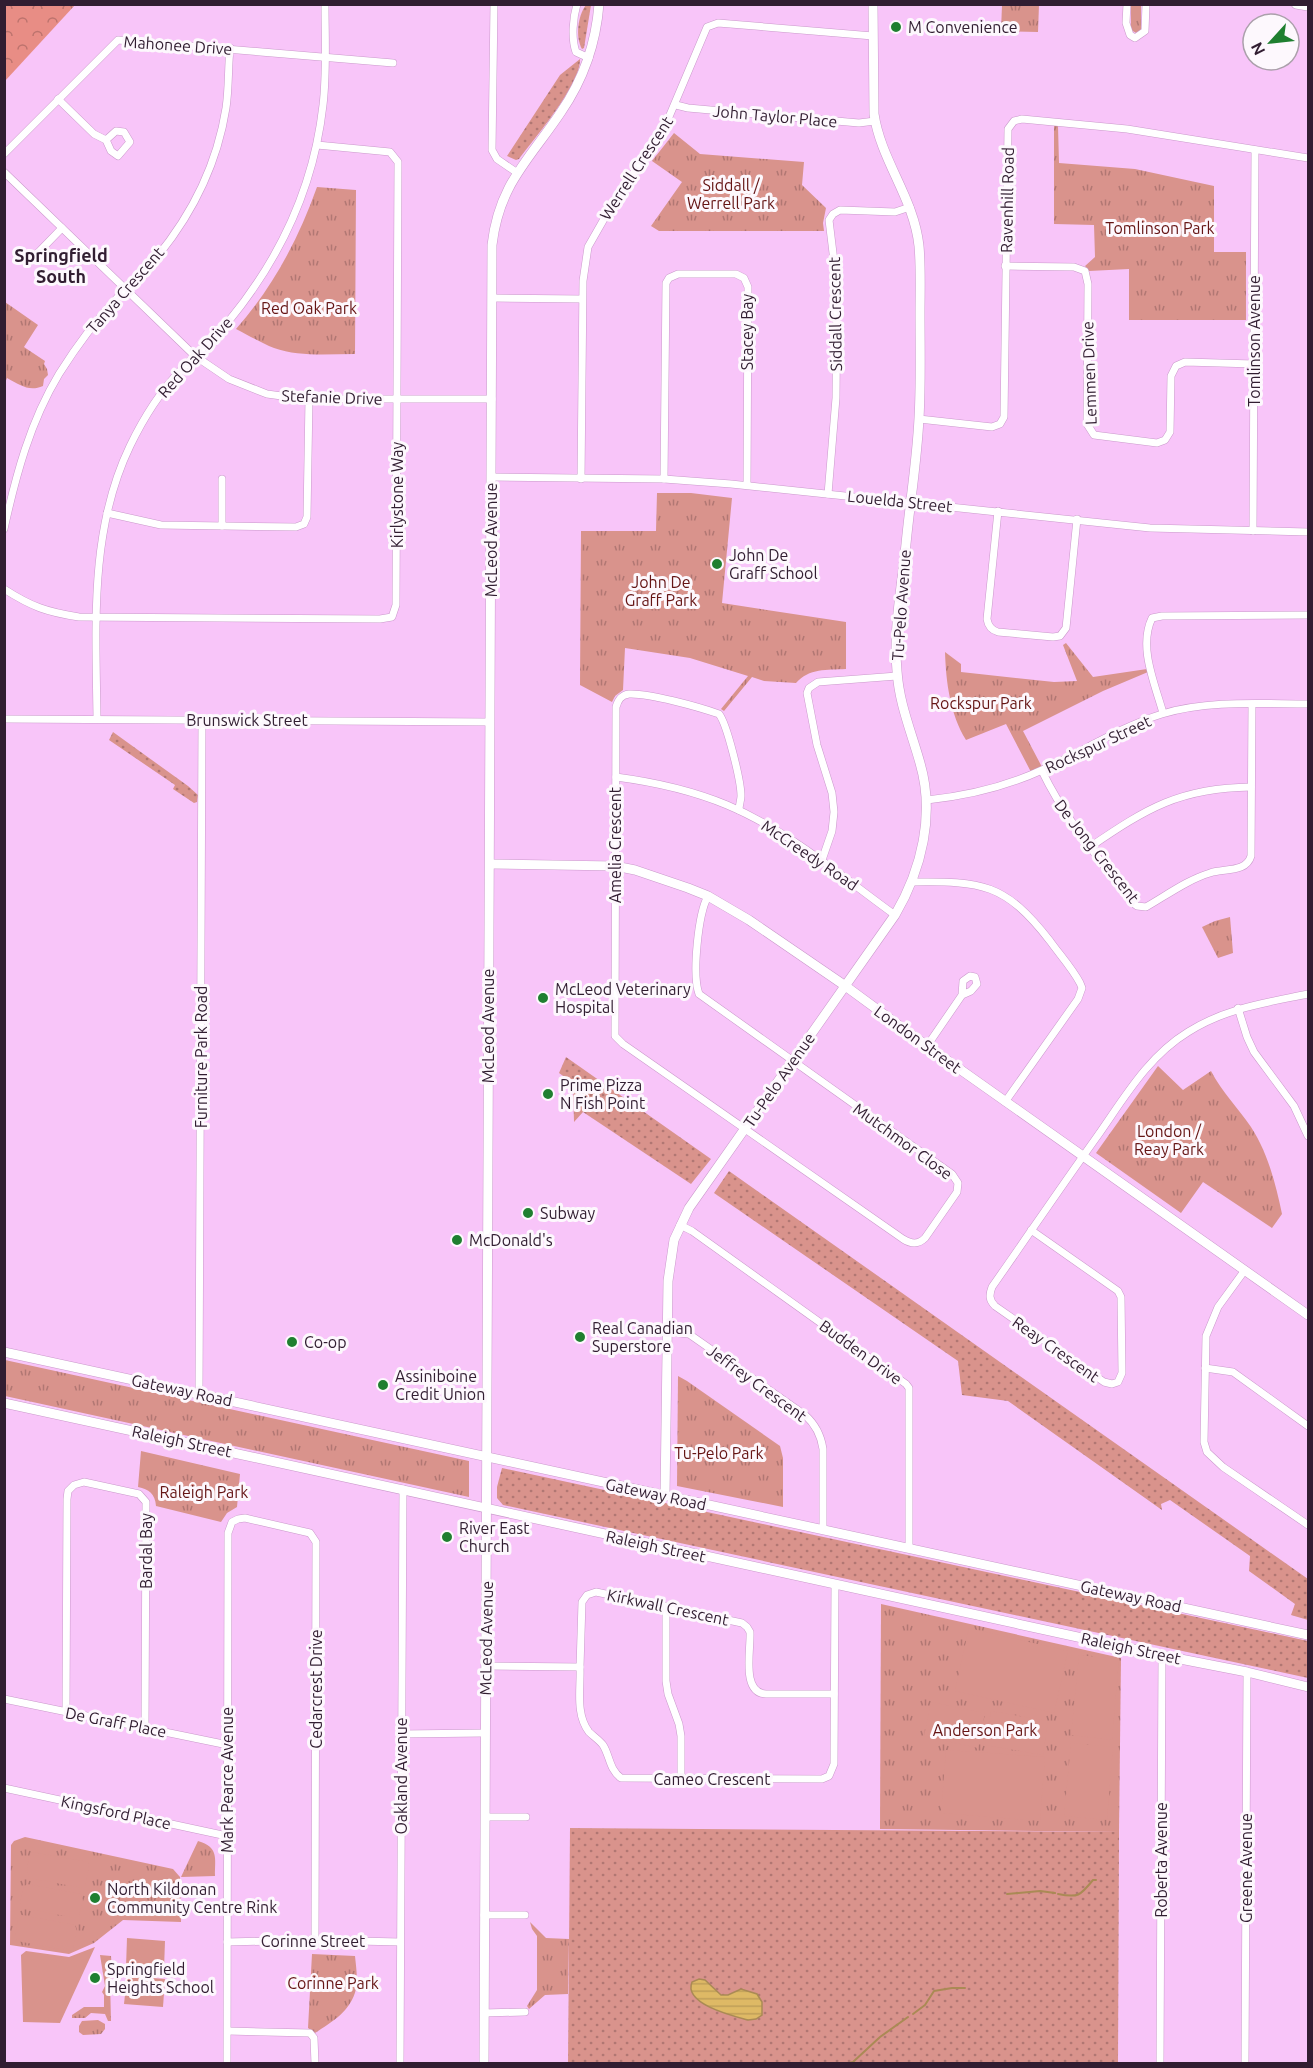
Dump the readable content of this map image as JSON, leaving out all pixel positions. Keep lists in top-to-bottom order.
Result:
{
  "streets": {
    "street": [
      "Mahonee Drive",
      "John Taylor Place",
      "Werrell Crescent",
      "Ravenhill Road",
      "Tanya Crescent",
      "Siddall Crescent",
      "Stacey Bay",
      "Tomlinson Avenue",
      "Red Oak Drive",
      "Lemmen Drive",
      "Stefanie Drive",
      "Kirlystone Way",
      "Louelda Street",
      "McLeod Avenue",
      "Tu-Pelo Avenue",
      "Brunswick Street",
      "Rockspur Street",
      "Amelia Crescent",
      "De Jong Crescent",
      "McCreedy Road",
      "London Street",
      "Furniture Park Road",
      "Mutchmor Close",
      "Reay Crescent",
      "Budden Drive",
      "Jeffrey Crescent",
      "Gateway Road",
      "Raleigh Street",
      "Bardal Bay",
      "Kirkwall Crescent",
      "Cedarcrest Drive",
      "De Graff Place",
      "Oakland Avenue",
      "Cameo Crescent",
      "Mark Pearce Avenue",
      "Kingsford Place",
      "Roberta Avenue",
      "Greene Avenue",
      "Corinne Street"
    ]
  },
  "crossings": [
    ["Mahonee Drive", "Tanya Crescent"],
    ["Mahonee Drive", "Red Oak Drive"],
    ["John Taylor Place", "Werrell Crescent"],
    ["John Taylor Place", "Tu-Pelo Avenue"],
    ["Werrell Crescent", "Louelda Street"],
    ["Werrell Crescent", "Tu-Pelo Avenue"],
    ["Ravenhill Road", "Tomlinson Avenue"],
    ["Ravenhill Road", "Lemmen Drive"],
    ["Ravenhill Road", "Tu-Pelo Avenue"],
    ["Tanya Crescent", "Stefanie Drive"],
    ["Siddall Crescent", "Louelda Street"],
    ["Siddall Crescent", "Tu-Pelo Avenue"],
    ["Stacey Bay", "Louelda Street"],
    ["Tomlinson Avenue", "Lemmen Drive"],
    ["Tomlinson Avenue", "Louelda Street"],
    ["Red Oak Drive", "Stefanie Drive"],
    ["Red Oak Drive", "Kirlystone Way"],
    ["Red Oak Drive", "Brunswick Street"],
    ["Stefanie Drive", "Kirlystone Way"],
    ["Stefanie Drive", "McLeod Avenue"],
    ["Louelda Street", "McLeod Avenue"],
    ["Louelda Street", "Tu-Pelo Avenue"],
    ["McLeod Avenue", "Brunswick Street"],
    ["McLeod Avenue", "London Street"],
    ["McLeod Avenue", "Gateway Road"],
    ["McLeod Avenue", "Raleigh Street"],
    ["Tu-Pelo Avenue", "Rockspur Street"],
    ["Tu-Pelo Avenue", "Amelia Crescent"],
    ["Tu-Pelo Avenue", "McCreedy Road"],
    ["Tu-Pelo Avenue", "London Street"],
    ["Tu-Pelo Avenue", "Mutchmor Close"],
    ["Tu-Pelo Avenue", "Budden Drive"],
    ["Tu-Pelo Avenue", "Jeffrey Crescent"],
    ["Tu-Pelo Avenue", "Gateway Road"],
    ["Brunswick Street", "Furniture Park Road"],
    ["Rockspur Street", "De Jong Crescent"],
    ["Amelia Crescent", "McCreedy Road"],
    ["Amelia Crescent", "London Street"],
    ["Amelia Crescent", "Mutchmor Close"],
    ["London Street", "Reay Crescent"],
    ["Furniture Park Road", "Gateway Road"],
    ["Budden Drive", "Gateway Road"],
    ["Jeffrey Crescent", "Gateway Road"],
    ["Raleigh Street", "Oakland Avenue"],
    ["Raleigh Street", "Cameo Crescent"],
    ["Raleigh Street", "Roberta Avenue"],
    ["Raleigh Street", "Greene Avenue"],
    ["Bardal Bay", "De Graff Place"],
    ["Kirkwall Crescent", "Cameo Crescent"],
    ["Cedarcrest Drive", "Mark Pearce Avenue"],
    ["Cedarcrest Drive", "Corinne Street"],
    ["De Graff Place", "Mark Pearce Avenue"],
    ["Oakland Avenue", "Corinne Street"],
    ["Mark Pearce Avenue", "Kingsford Place"],
    ["Mark Pearce Avenue", "Corinne Street"]
  ],
  "districts": ["Springfield South"],
  "parks": [
    "Siddall / Werrell Park",
    "Tomlinson Park",
    "Red Oak Park",
    "John De Graff Park",
    "Rockspur Park",
    "London / Reay Park",
    "Tu-Pelo Park",
    "Raleigh Park",
    "Anderson Park",
    "Corinne Park"
  ],
  "places": [
    "M Convenience",
    "John De Graff School",
    "McLeod Veterinary Hospital",
    "Prime Pizza N Fish Point",
    "Subway",
    "McDonald's",
    "Real Canadian Superstore",
    "Co-op",
    "Assiniboine Credit Union",
    "River East Church",
    "North Kildonan Community Centre Rink",
    "Springfield Heights School"
  ],
  "north": "bottom left"
}
